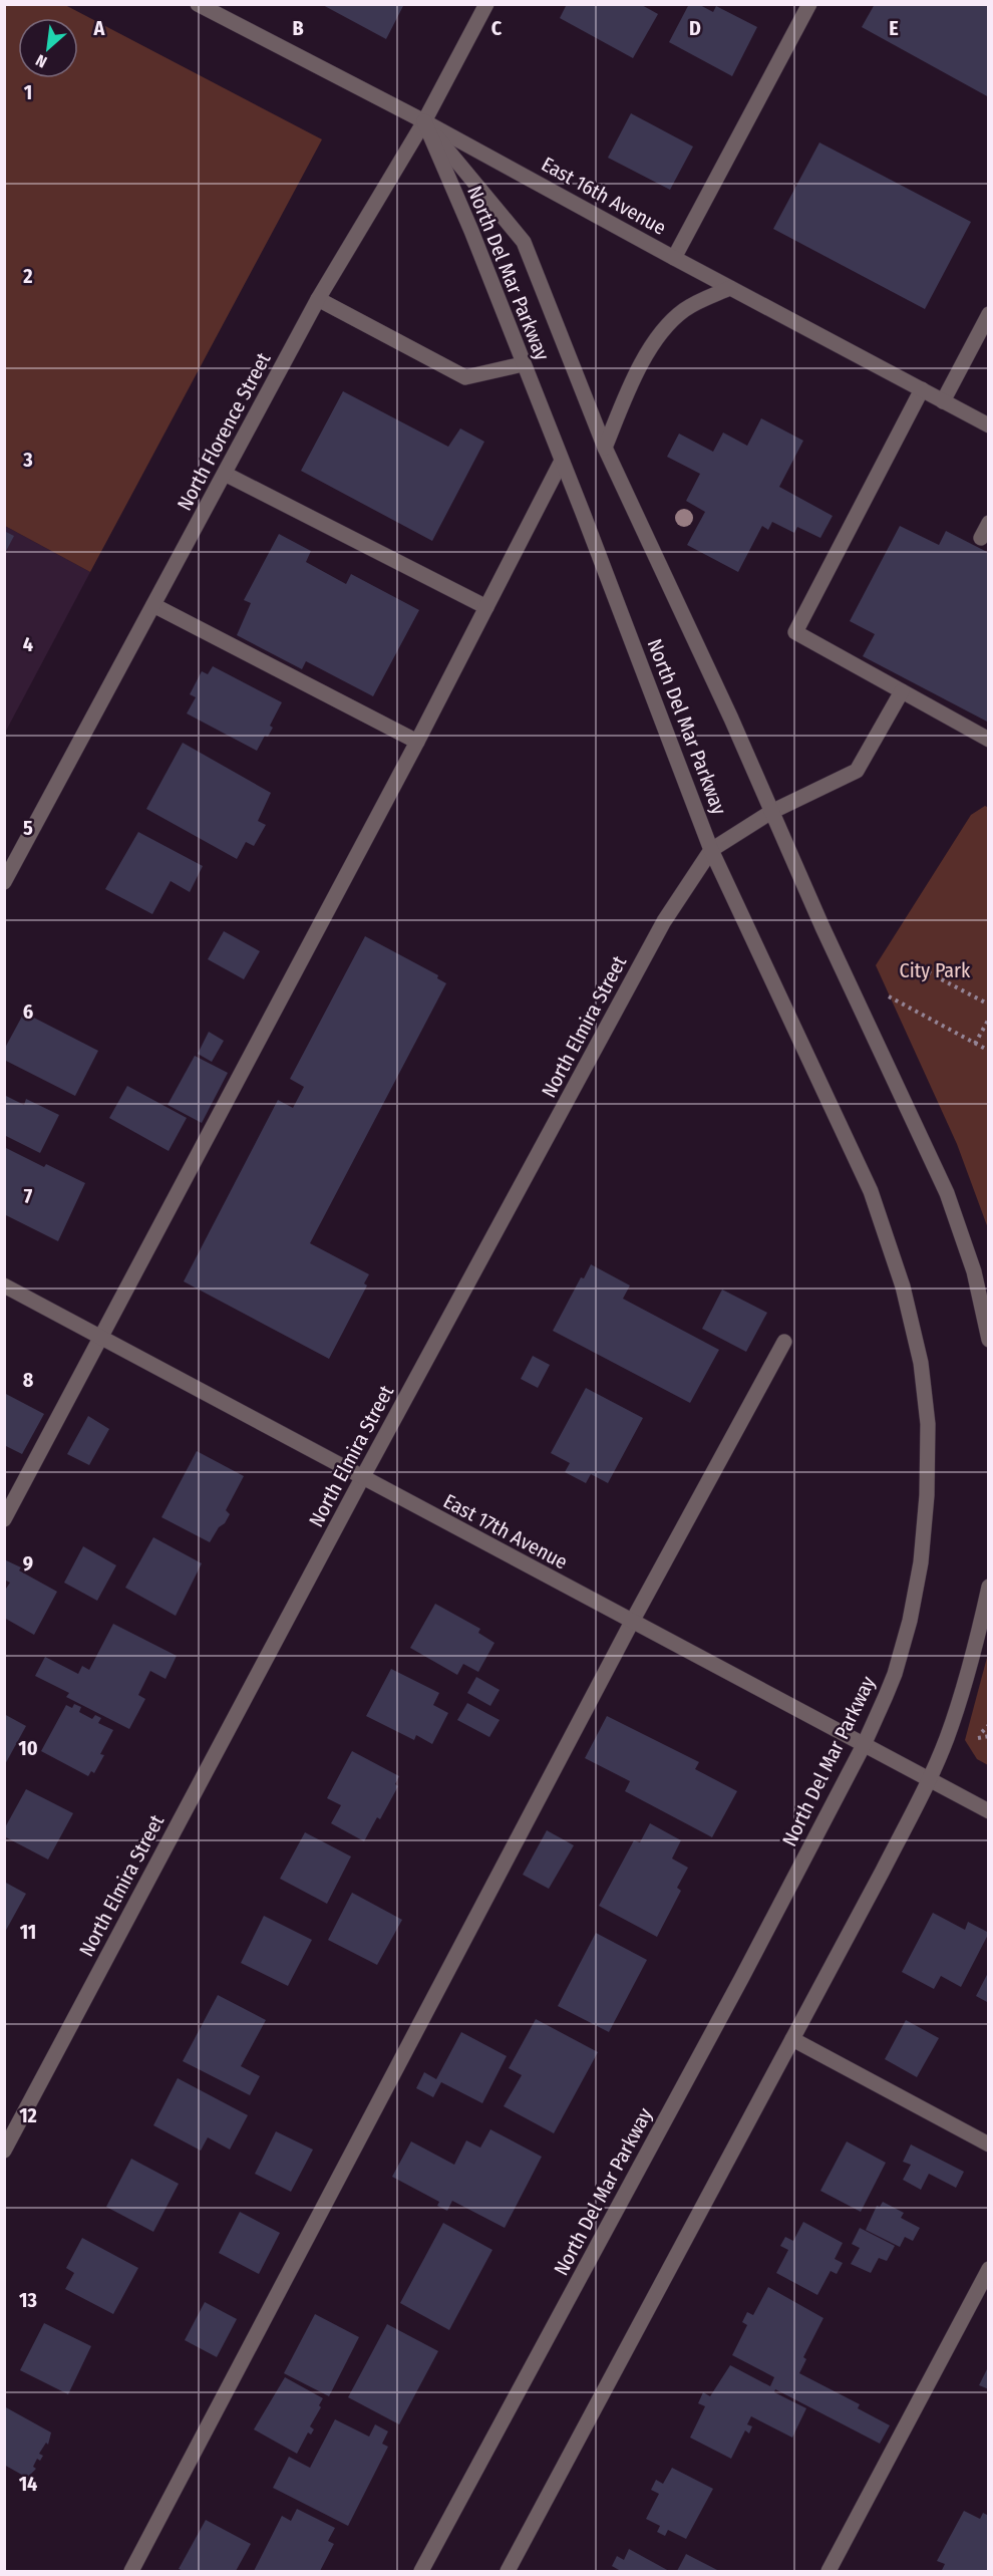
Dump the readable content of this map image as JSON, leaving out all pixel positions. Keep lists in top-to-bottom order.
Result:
{
  "streets": {
    "street": [
      "East 16th Avenue",
      "North Del Mar Parkway",
      "North Florence Street",
      "North Elmira Street",
      "East 17th Avenue"
    ]
  },
  "crossings": [
    ["East 16th Avenue", "North Del Mar Parkway"],
    ["East 16th Avenue", "North Florence Street"],
    ["North Del Mar Parkway", "North Florence Street"],
    ["North Del Mar Parkway", "North Elmira Street"],
    ["North Del Mar Parkway", "East 17th Avenue"],
    ["North Elmira Street", "East 17th Avenue"]
  ],
  "parks": ["City Park"],
  "north": "bottom left",
  "grid": {
    "columns": [
      "A",
      "B",
      "C",
      "D",
      "E"
    ],
    "rows": [
      "1",
      "2",
      "3",
      "4",
      "5",
      "6",
      "7",
      "8",
      "9",
      "10",
      "11",
      "12",
      "13",
      "14"
    ]
  }
}
